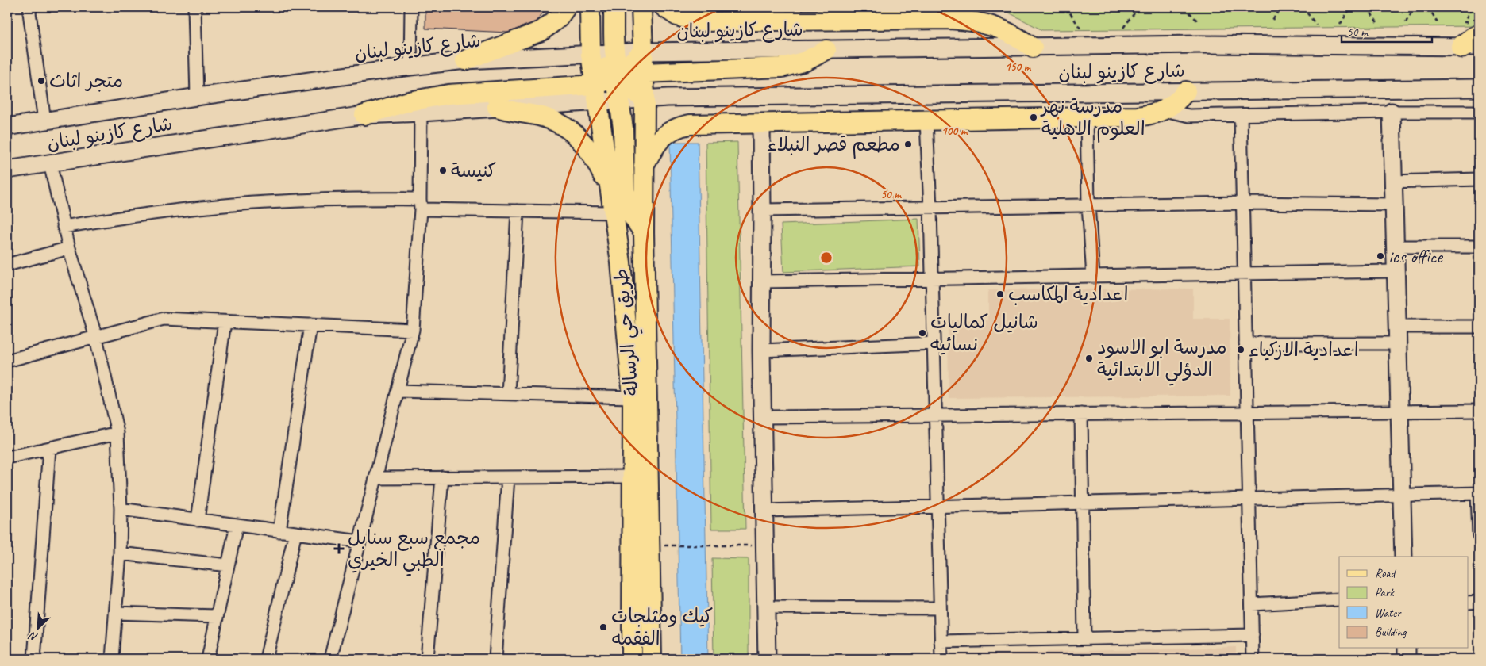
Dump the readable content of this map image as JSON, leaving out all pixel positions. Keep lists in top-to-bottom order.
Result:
{
  "streets": {
    "main road": ["شارع كازينو لبنان", "طريق حي الرسالة"]
  },
  "crossings": [
    ["شارع كازينو لبنان", "طريق حي الرسالة"]
  ],
  "places": {
    "other": [
      "متجر اثاث",
      "مدرسة نهر العلوم الاهلية",
      "مطعم قصر النبلاء",
      "كنيسة",
      "ics office",
      "اعدادية المكاسب",
      "شانيل كماليات نسائيه",
      "اعدادية الازكياء",
      "مدرسة ابو الاسود الدؤلي الابتدائية",
      "كيك ومثلجات الفقمه"
    ],
    "health": ["مجمع سبع سنابل الطبي الخيري"]
  },
  "legend": [
    "Road",
    "Park",
    "Water",
    "Building"
  ],
  "scale_bar": "50 m",
  "north": "bottom left",
  "rings": ["150 m", "100 m", "50 m"]
}
